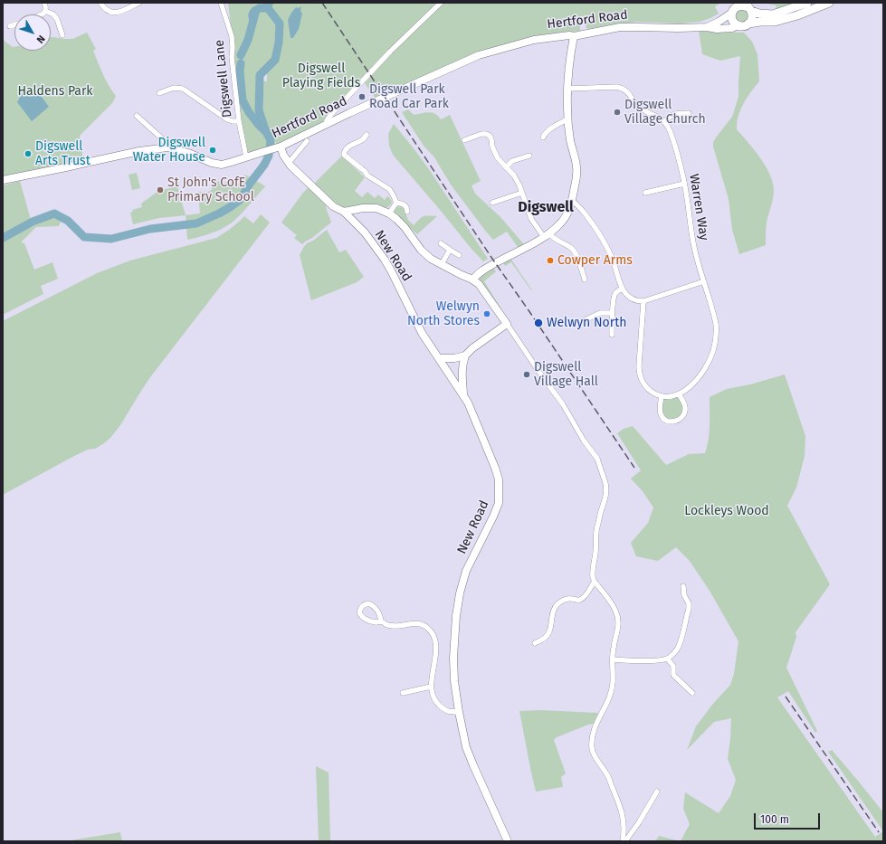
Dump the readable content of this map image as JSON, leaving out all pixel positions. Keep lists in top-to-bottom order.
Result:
{
  "streets": {
    "street": [
      "Hertford Road",
      "Digswell Lane",
      "Warren Way",
      "New Road"
    ]
  },
  "crossings": [
    ["Hertford Road", "New Road"]
  ],
  "districts": ["Digswell"],
  "parks": ["Digswell Playing Fields", "Haldens Park", "Lockleys Wood"],
  "places": [
    "Digswell Park Road Car Park",
    "Digswell Village Church",
    "Digswell Water House",
    "Digswell Arts Trust",
    "St John's CofE Primary School",
    "Cowper Arms",
    "Welwyn North Stores",
    "Welwyn North",
    "Digswell Village Hall"
  ],
  "scale_bar": "100 m",
  "north": "bottom right"
}
